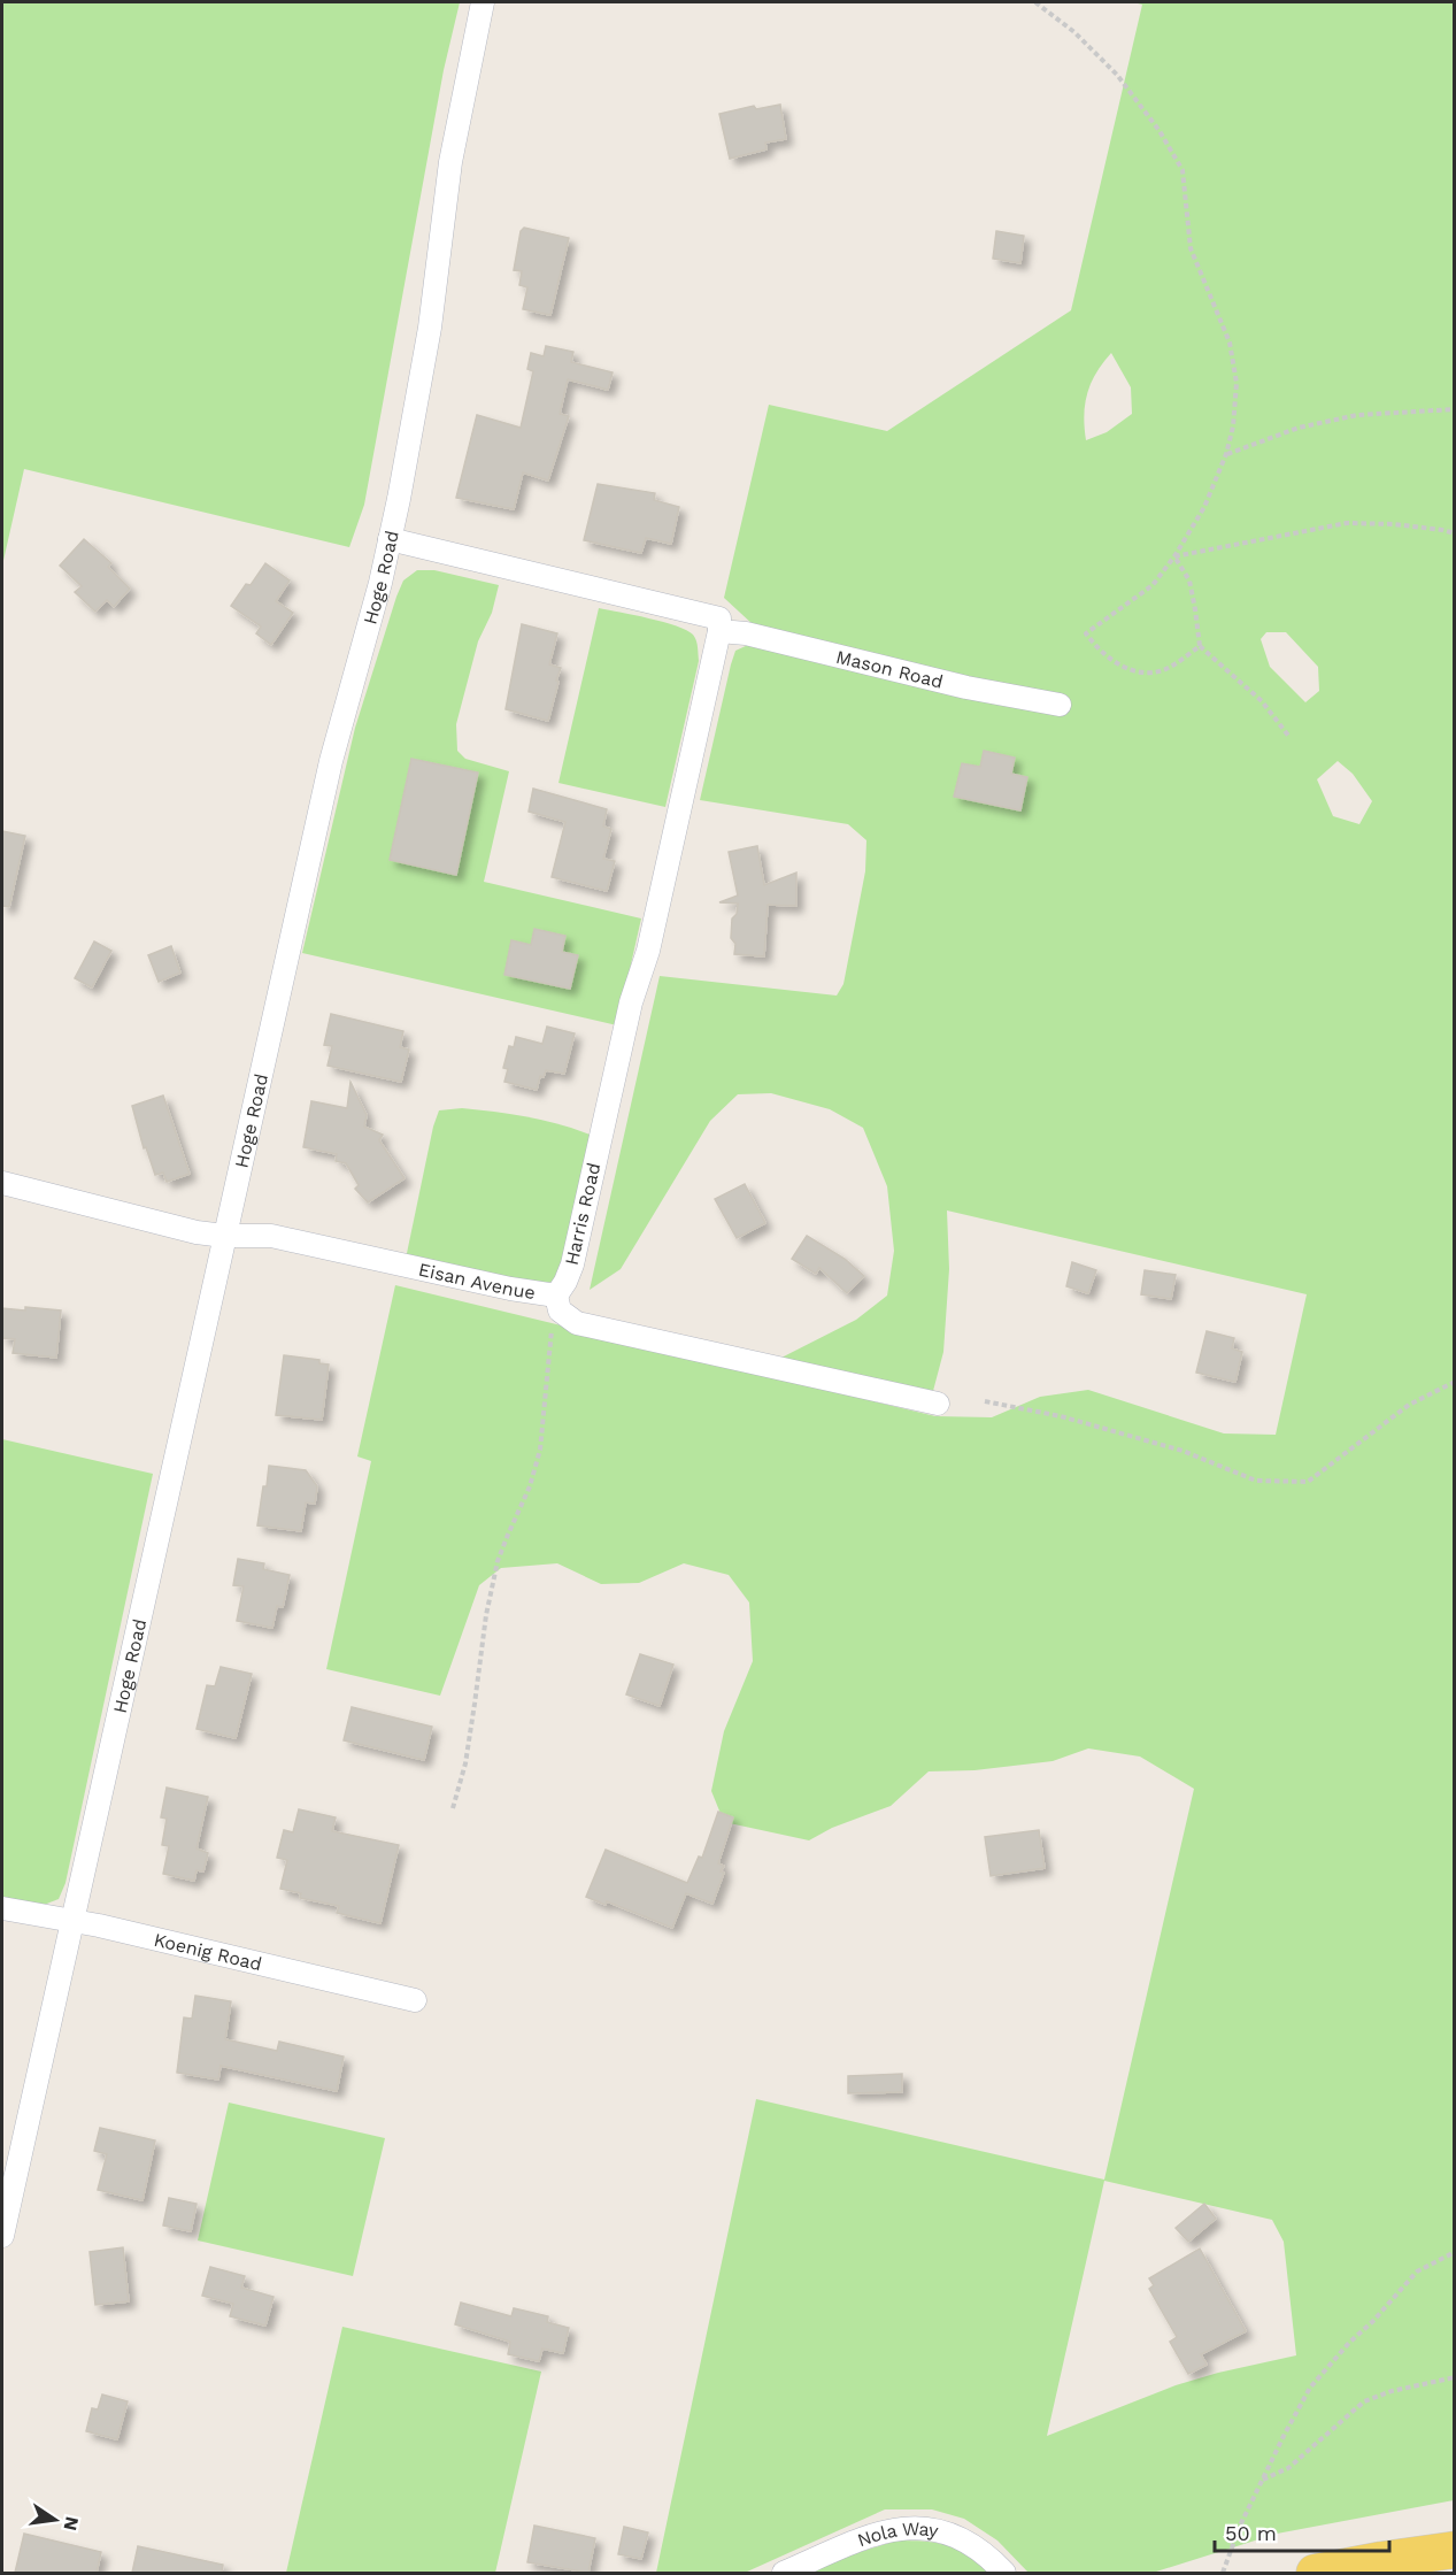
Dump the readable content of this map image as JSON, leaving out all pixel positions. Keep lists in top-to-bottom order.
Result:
{
  "streets": {
    "street": [
      "Hoge Road",
      "Mason Road",
      "Harris Road",
      "Eisan Avenue",
      "Koenig Road",
      "Nola Way"
    ]
  },
  "crossings": [
    ["Hoge Road", "Mason Road"],
    ["Hoge Road", "Eisan Avenue"],
    ["Hoge Road", "Koenig Road"],
    ["Mason Road", "Harris Road"],
    ["Harris Road", "Eisan Avenue"]
  ],
  "scale_bar": "50 m",
  "north": "right"
}
